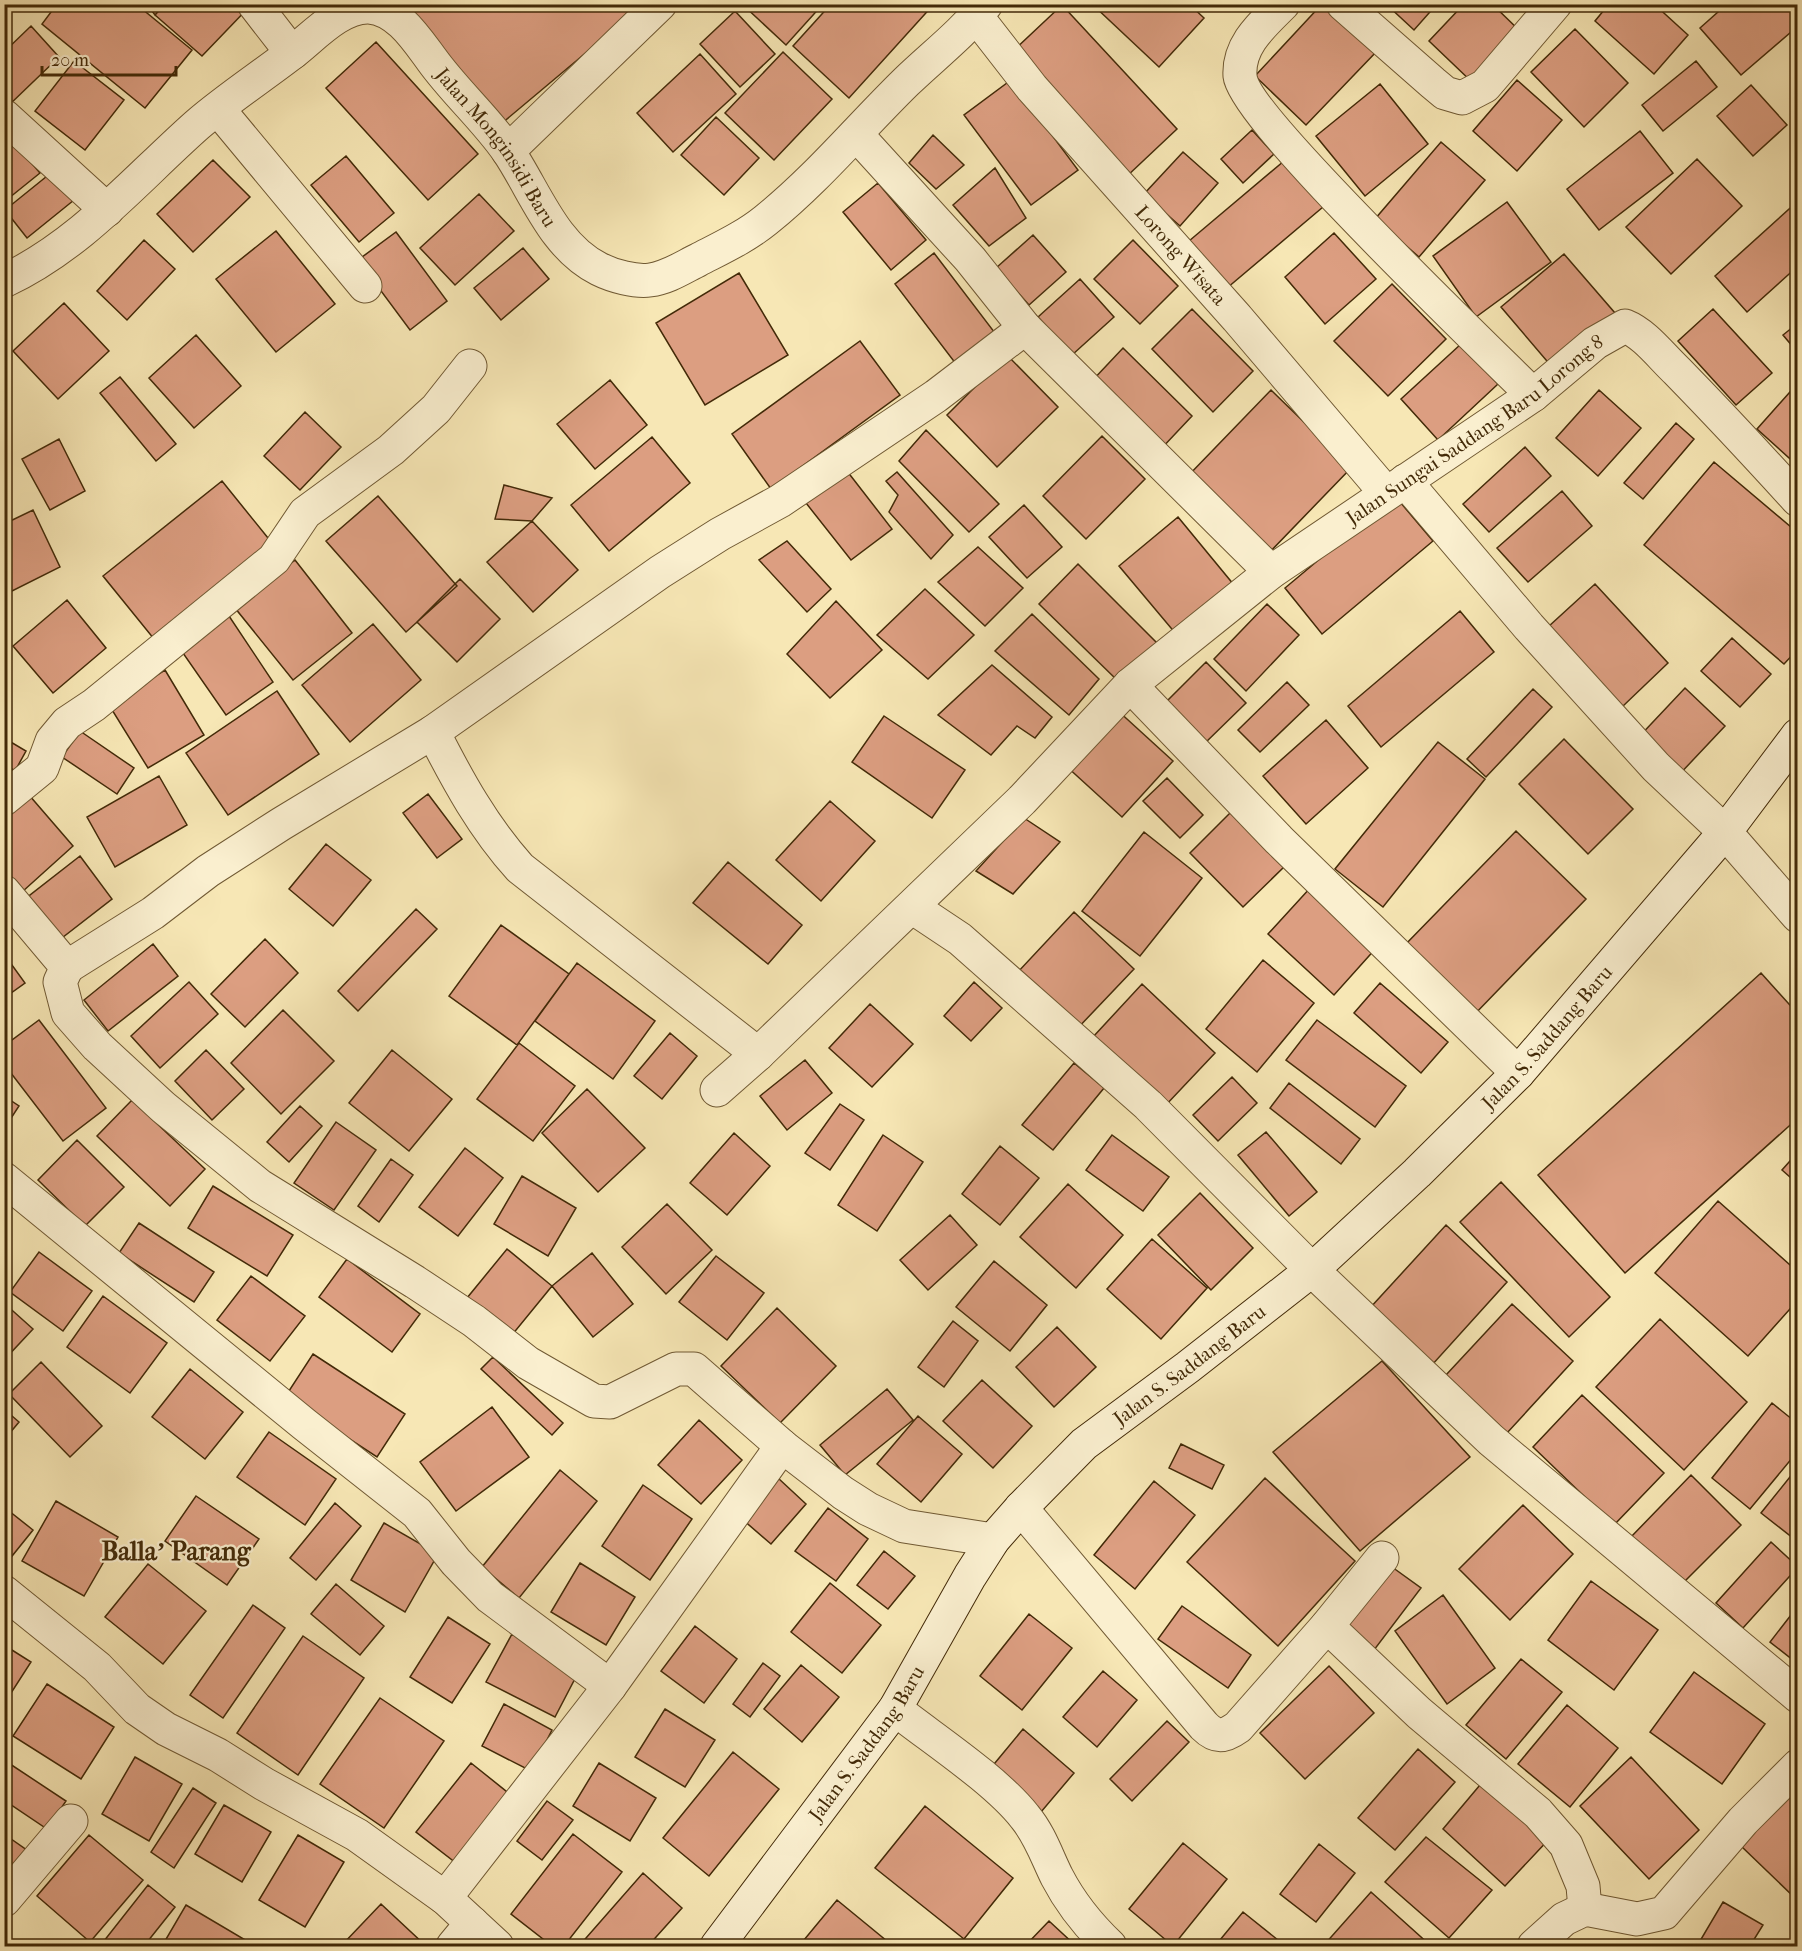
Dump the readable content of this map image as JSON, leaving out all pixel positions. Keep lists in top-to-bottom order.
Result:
{
  "streets": {
    "street": [
      "Jalan Monginsidi Baru",
      "Lorong Wisata",
      "Jalan Sungai Saddang Baru Lorong 8",
      "Jalan S. Saddang Baru"
    ]
  },
  "crossings": [
    ["Jalan Monginsidi Baru", "Lorong Wisata"],
    ["Lorong Wisata", "Jalan Sungai Saddang Baru Lorong 8"],
    ["Lorong Wisata", "Jalan S. Saddang Baru"]
  ],
  "districts": ["Ballaʼ Parang"],
  "scale_bar": "20 m"
}
